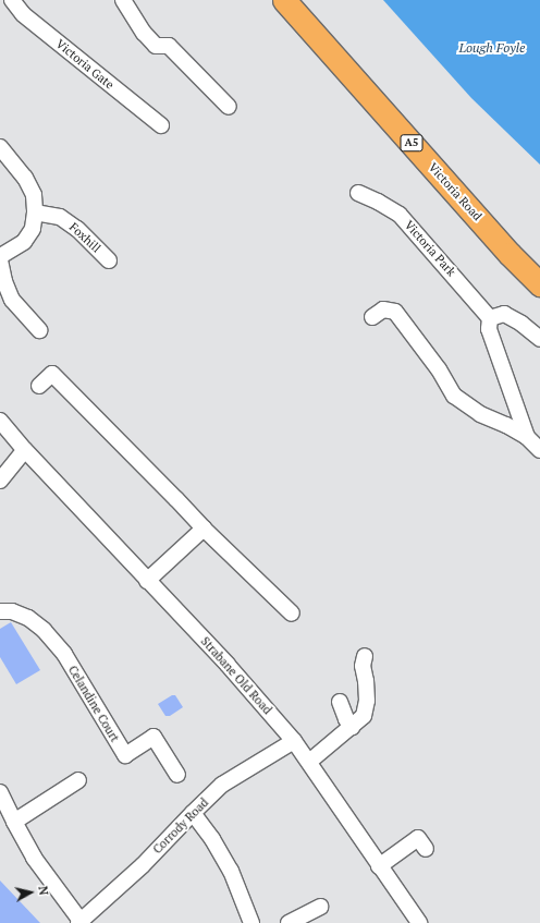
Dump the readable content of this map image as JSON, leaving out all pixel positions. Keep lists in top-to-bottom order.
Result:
{
  "streets": {
    "highway": ["A5", "Victoria Road"],
    "street": [
      "Victoria Gate",
      "Foxhill",
      "Victoria Park",
      "Strabane Old Road",
      "Celandine Court",
      "Corrody Road"
    ]
  },
  "crossings": [
    ["Strabane Old Road", "Corrody Road"]
  ],
  "water": ["Lough Foyle"],
  "north": "right"
}
